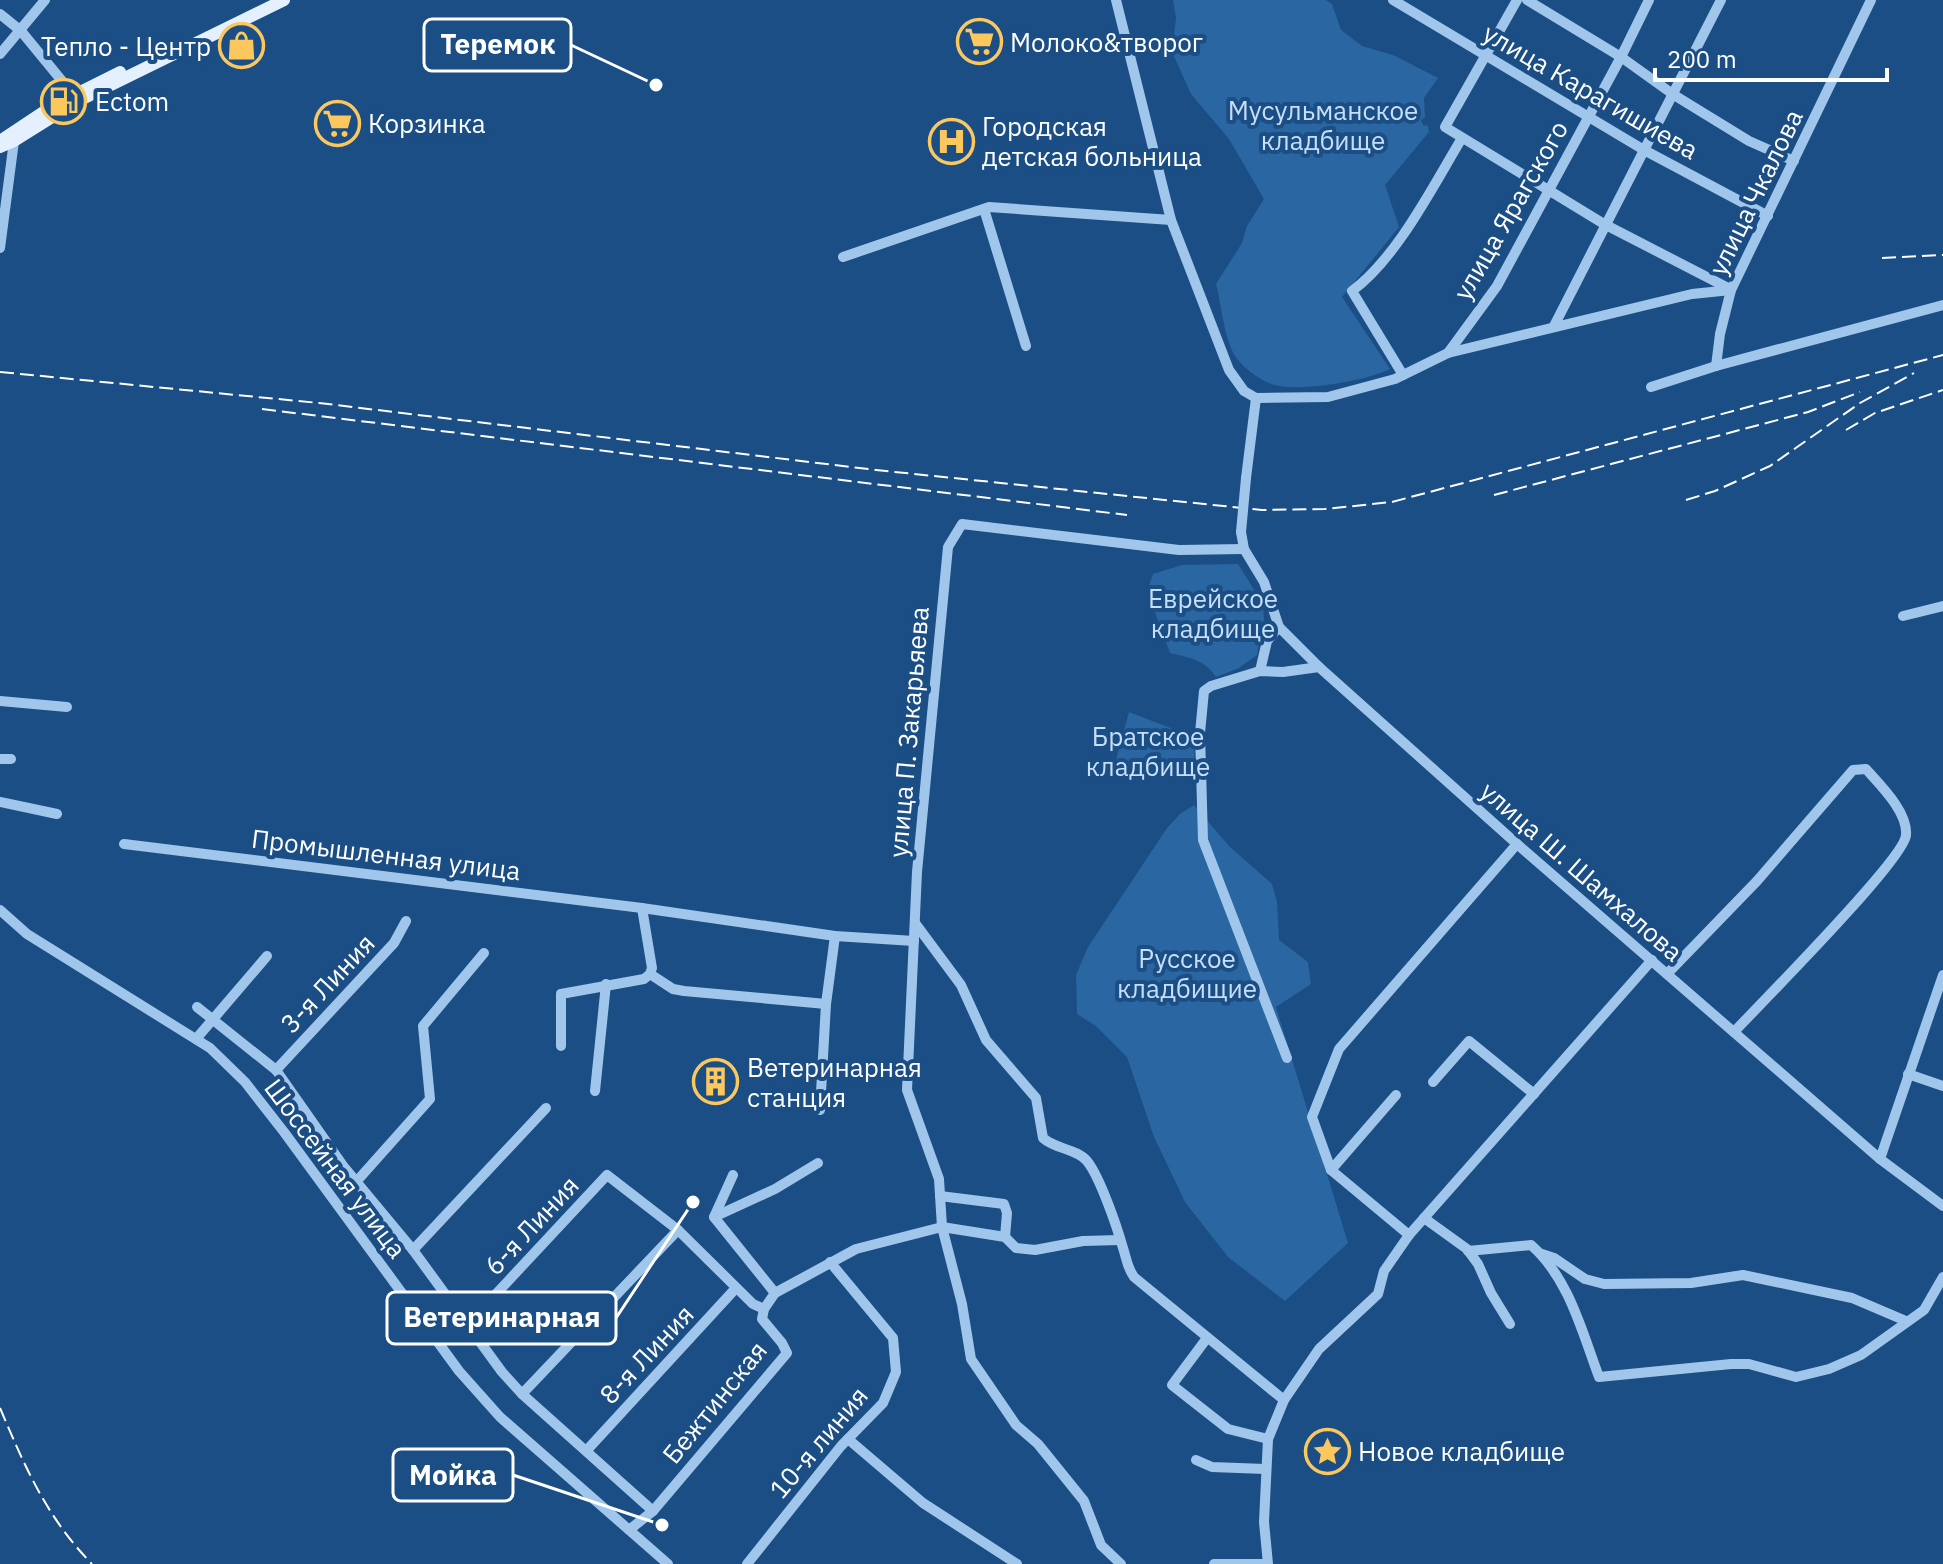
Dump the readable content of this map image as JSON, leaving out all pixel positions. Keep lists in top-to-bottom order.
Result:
{
  "streets": {
    "street": [
      "улица Карагишиева",
      "улица Чкалова",
      "улица Ярагского",
      "улица П. Закарьяева",
      "Промышленная улица",
      "улица Ш. Шамхалова",
      "3-я Линия",
      "Шоссейная улица",
      "6-я Линия",
      "8-я Линия",
      "Бежтинская",
      "10-я линия"
    ]
  },
  "crossings": [
    ["улица Карагишиева", "улица Чкалова"],
    ["улица Карагишиева", "улица Ярагского"],
    ["улица П. Закарьяева", "Промышленная улица"],
    ["улица П. Закарьяева", "улица Ш. Шамхалова"],
    ["Шоссейная улица", "Бежтинская"]
  ],
  "parks": [
    "Мусульманское кладбище",
    "Еврейское кладбище",
    "Братское кладбище",
    "Русское кладбищие"
  ],
  "places": {
    "supermarket": ["Молоко&творог", "Корзинка"],
    "shop": ["Тепло - Центр"],
    "other": ["Теремок", "Ветеринарная", "Мойка"],
    "fuel station": ["Ectom"],
    "hospital": ["Городская детская больница"],
    "building": ["Ветеринарная станция"],
    "place": ["Новое кладбище"]
  },
  "scale_bar": "200 m"
}
